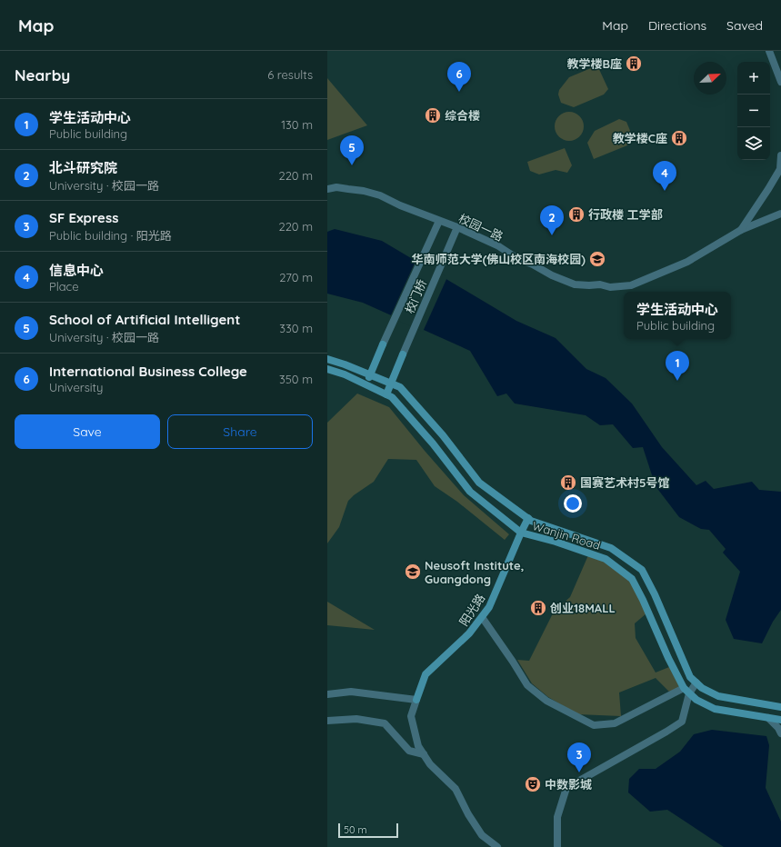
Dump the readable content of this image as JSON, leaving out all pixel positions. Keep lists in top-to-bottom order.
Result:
{
  "streets": {
    "street": [
      "校园一路",
      "校门桥",
      "Wanjin Road",
      "阳光路"
    ]
  },
  "crossings": [
    ["校园一路", "校门桥"],
    ["校门桥", "Wanjin Road"],
    ["Wanjin Road", "阳光路"]
  ],
  "places": {
    "building": [
      "教学楼B座",
      "综合楼",
      "教学楼C座",
      "行政楼 工学部",
      "国赛艺术村5号馆",
      "创业18MALL"
    ],
    "school or university": ["华南师范大学(佛山校区南海校园)", "Neusoft Institute, Guangdong"],
    "theatre": ["中数影城"]
  },
  "scale_bar": "50 m",
  "north": "top right",
  "page": {
    "header": "Map",
    "nav": ["Map", "Directions", "Saved"],
    "heading": ["Nearby", "6 results"],
    "map_buttons": ["+", "−"],
    "pins": [
      "6",
      "5",
      "4",
      "2",
      "1",
      "3"
    ],
    "list": [
      {
        "mark": "1",
        "name": "学生活动中心",
        "note": "Public building",
        "value": "130 m"
      },
      {
        "mark": "2",
        "name": "北斗研究院",
        "note": "University · 校园一路",
        "value": "220 m"
      },
      {
        "mark": "3",
        "name": "SF Express",
        "note": "Public building · 阳光路",
        "value": "220 m"
      },
      {
        "mark": "4",
        "name": "信息中心",
        "note": "Place",
        "value": "270 m"
      },
      {
        "mark": "5",
        "name": "School of Artificial Intelligent",
        "note": "University · 校园一路",
        "value": "330 m"
      },
      {
        "mark": "6",
        "name": "International Business College",
        "note": "University",
        "value": "350 m"
      }
    ],
    "popup": ["学生活动中心", "Public building"],
    "buttons": ["Save", "Share"],
    "scale": "50 m"
  }
}
